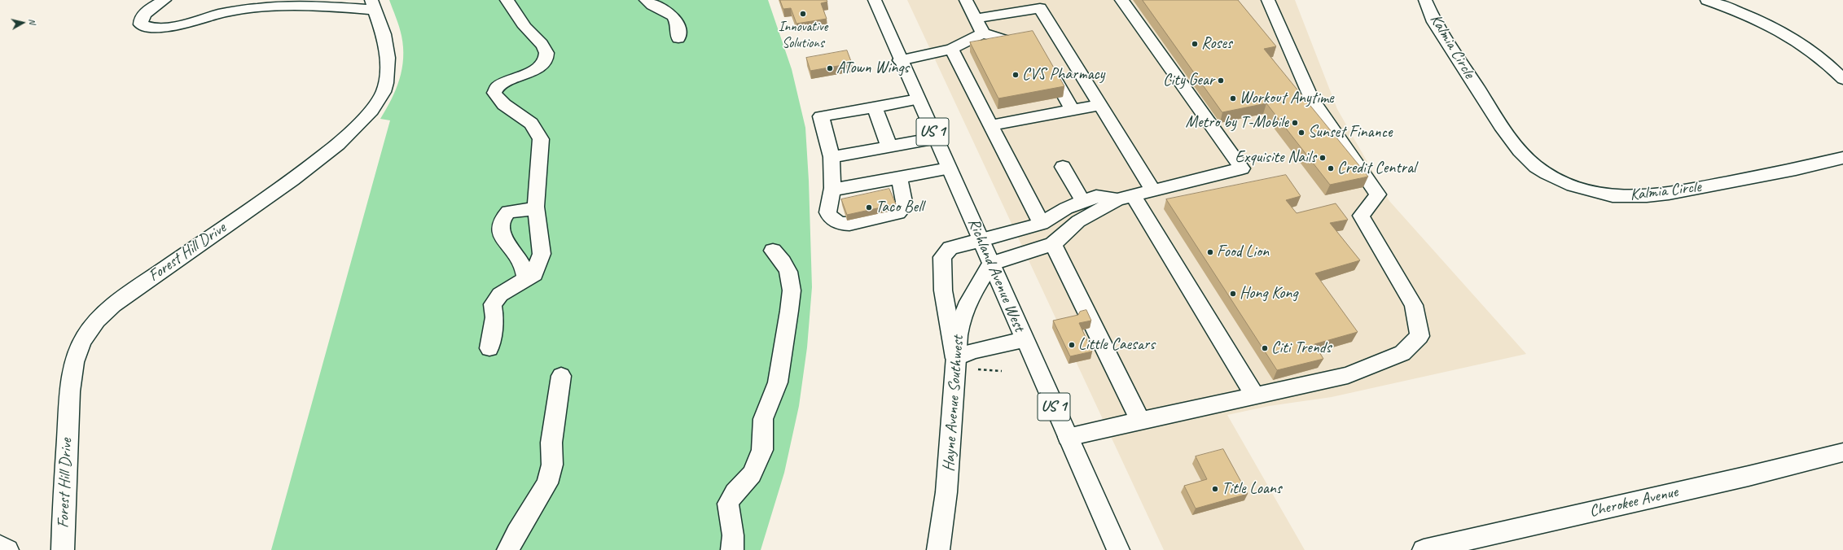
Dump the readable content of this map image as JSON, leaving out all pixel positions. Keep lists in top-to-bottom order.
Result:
{
  "streets": {
    "street": [
      "Kalmia Circle",
      "US 1",
      "Forest Hill Drive",
      "Richland Avenue West",
      "Hayne Avenue Southwest",
      "Cherokee Avenue"
    ]
  },
  "crossings": [
    ["Richland Avenue West", "Hayne Avenue Southwest"]
  ],
  "places": [
    "Innovative Solutions",
    "Roses",
    "ATown Wings",
    "CVS Pharmacy",
    "City Gear",
    "Workout Anytime",
    "Metro by T-Mobile",
    "Sunset Finance",
    "Exquisite Nails",
    "Credit Central",
    "Taco Bell",
    "Food Lion",
    "Hong Kong",
    "Little Caesars",
    "Citi Trends",
    "Title Loans"
  ],
  "north": "right"
}
